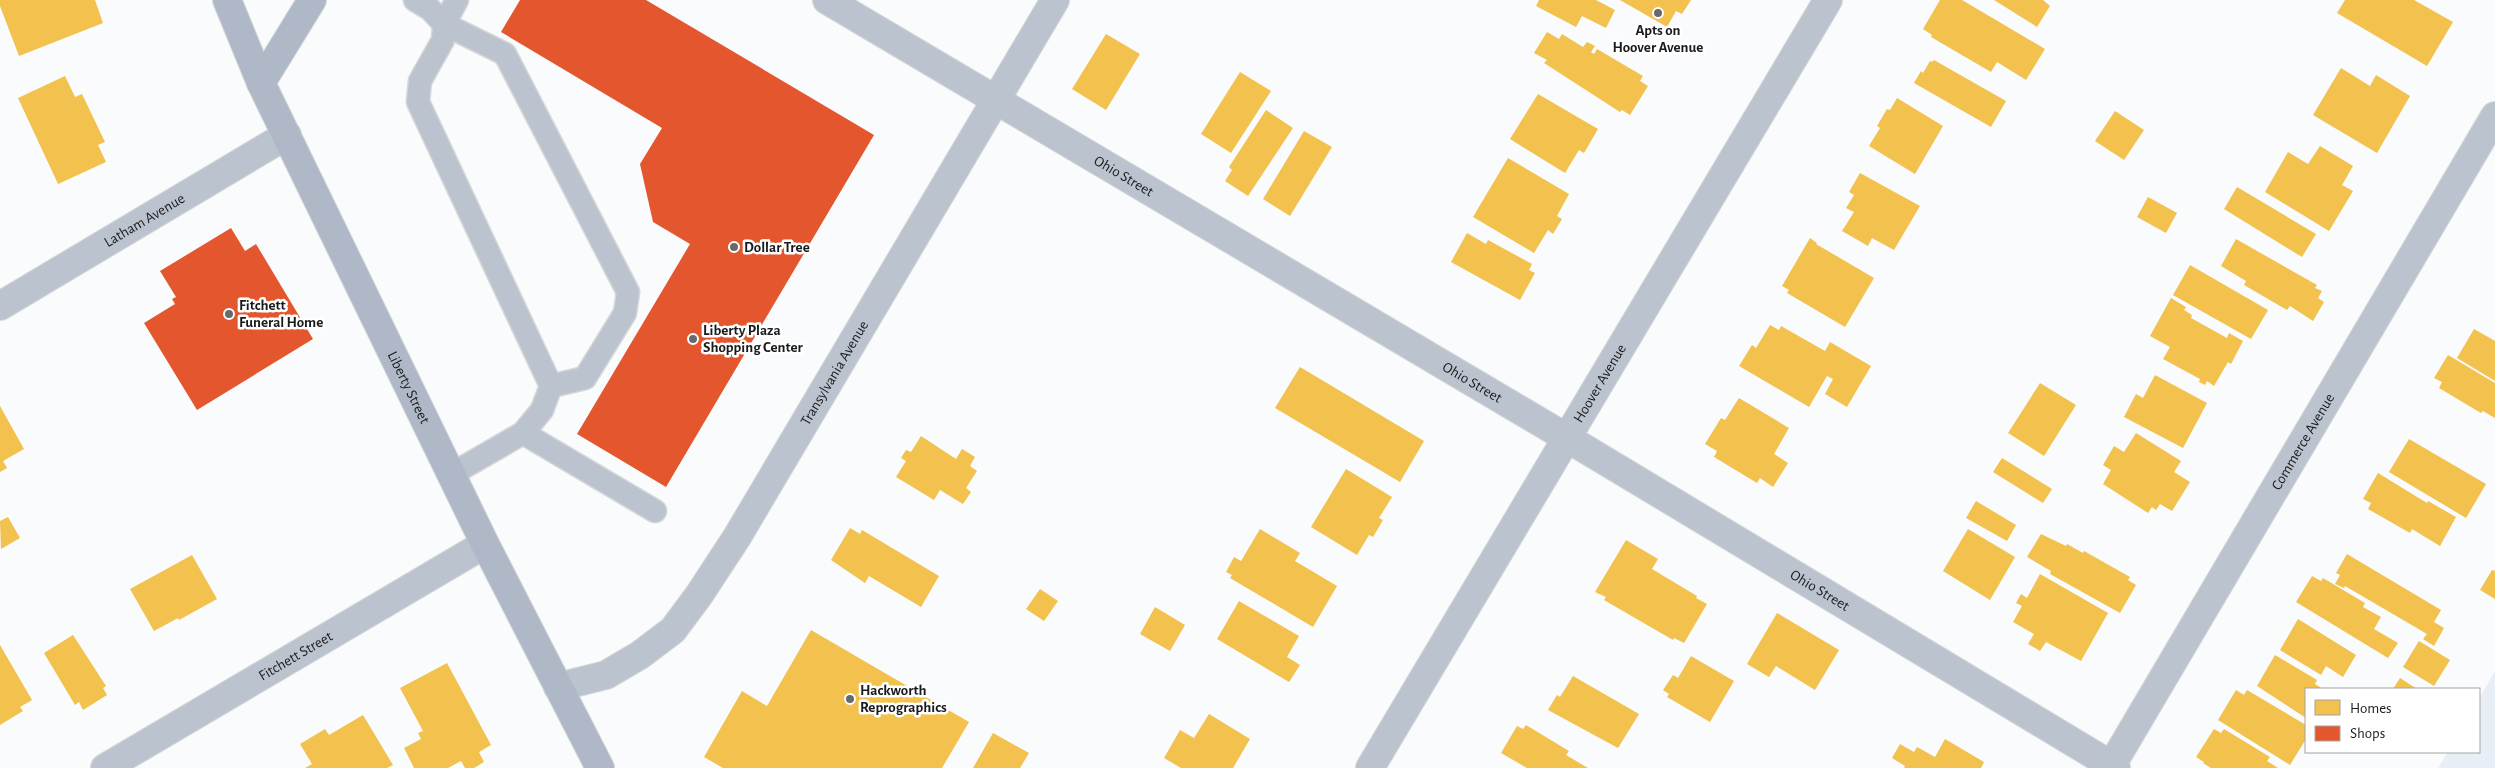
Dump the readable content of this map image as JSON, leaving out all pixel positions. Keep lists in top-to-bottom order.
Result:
{
  "streets": {
    "main road": ["Liberty Street"],
    "street": [
      "Ohio Street",
      "Latham Avenue",
      "Transylvania Avenue",
      "Hoover Avenue",
      "Commerce Avenue",
      "Fitchett Street"
    ]
  },
  "crossings": [
    ["Ohio Street", "Transylvania Avenue"],
    ["Ohio Street", "Hoover Avenue"],
    ["Ohio Street", "Commerce Avenue"],
    ["Latham Avenue", "Liberty Street"],
    ["Transylvania Avenue", "Liberty Street"],
    ["Liberty Street", "Fitchett Street"]
  ],
  "places": [
    "Apts on Hoover Avenue",
    "Dollar Tree",
    "Fitchett Funeral Home",
    "Liberty Plaza Shopping Center",
    "Hackworth Reprographics"
  ],
  "legend": ["Homes", "Shops"]
}
